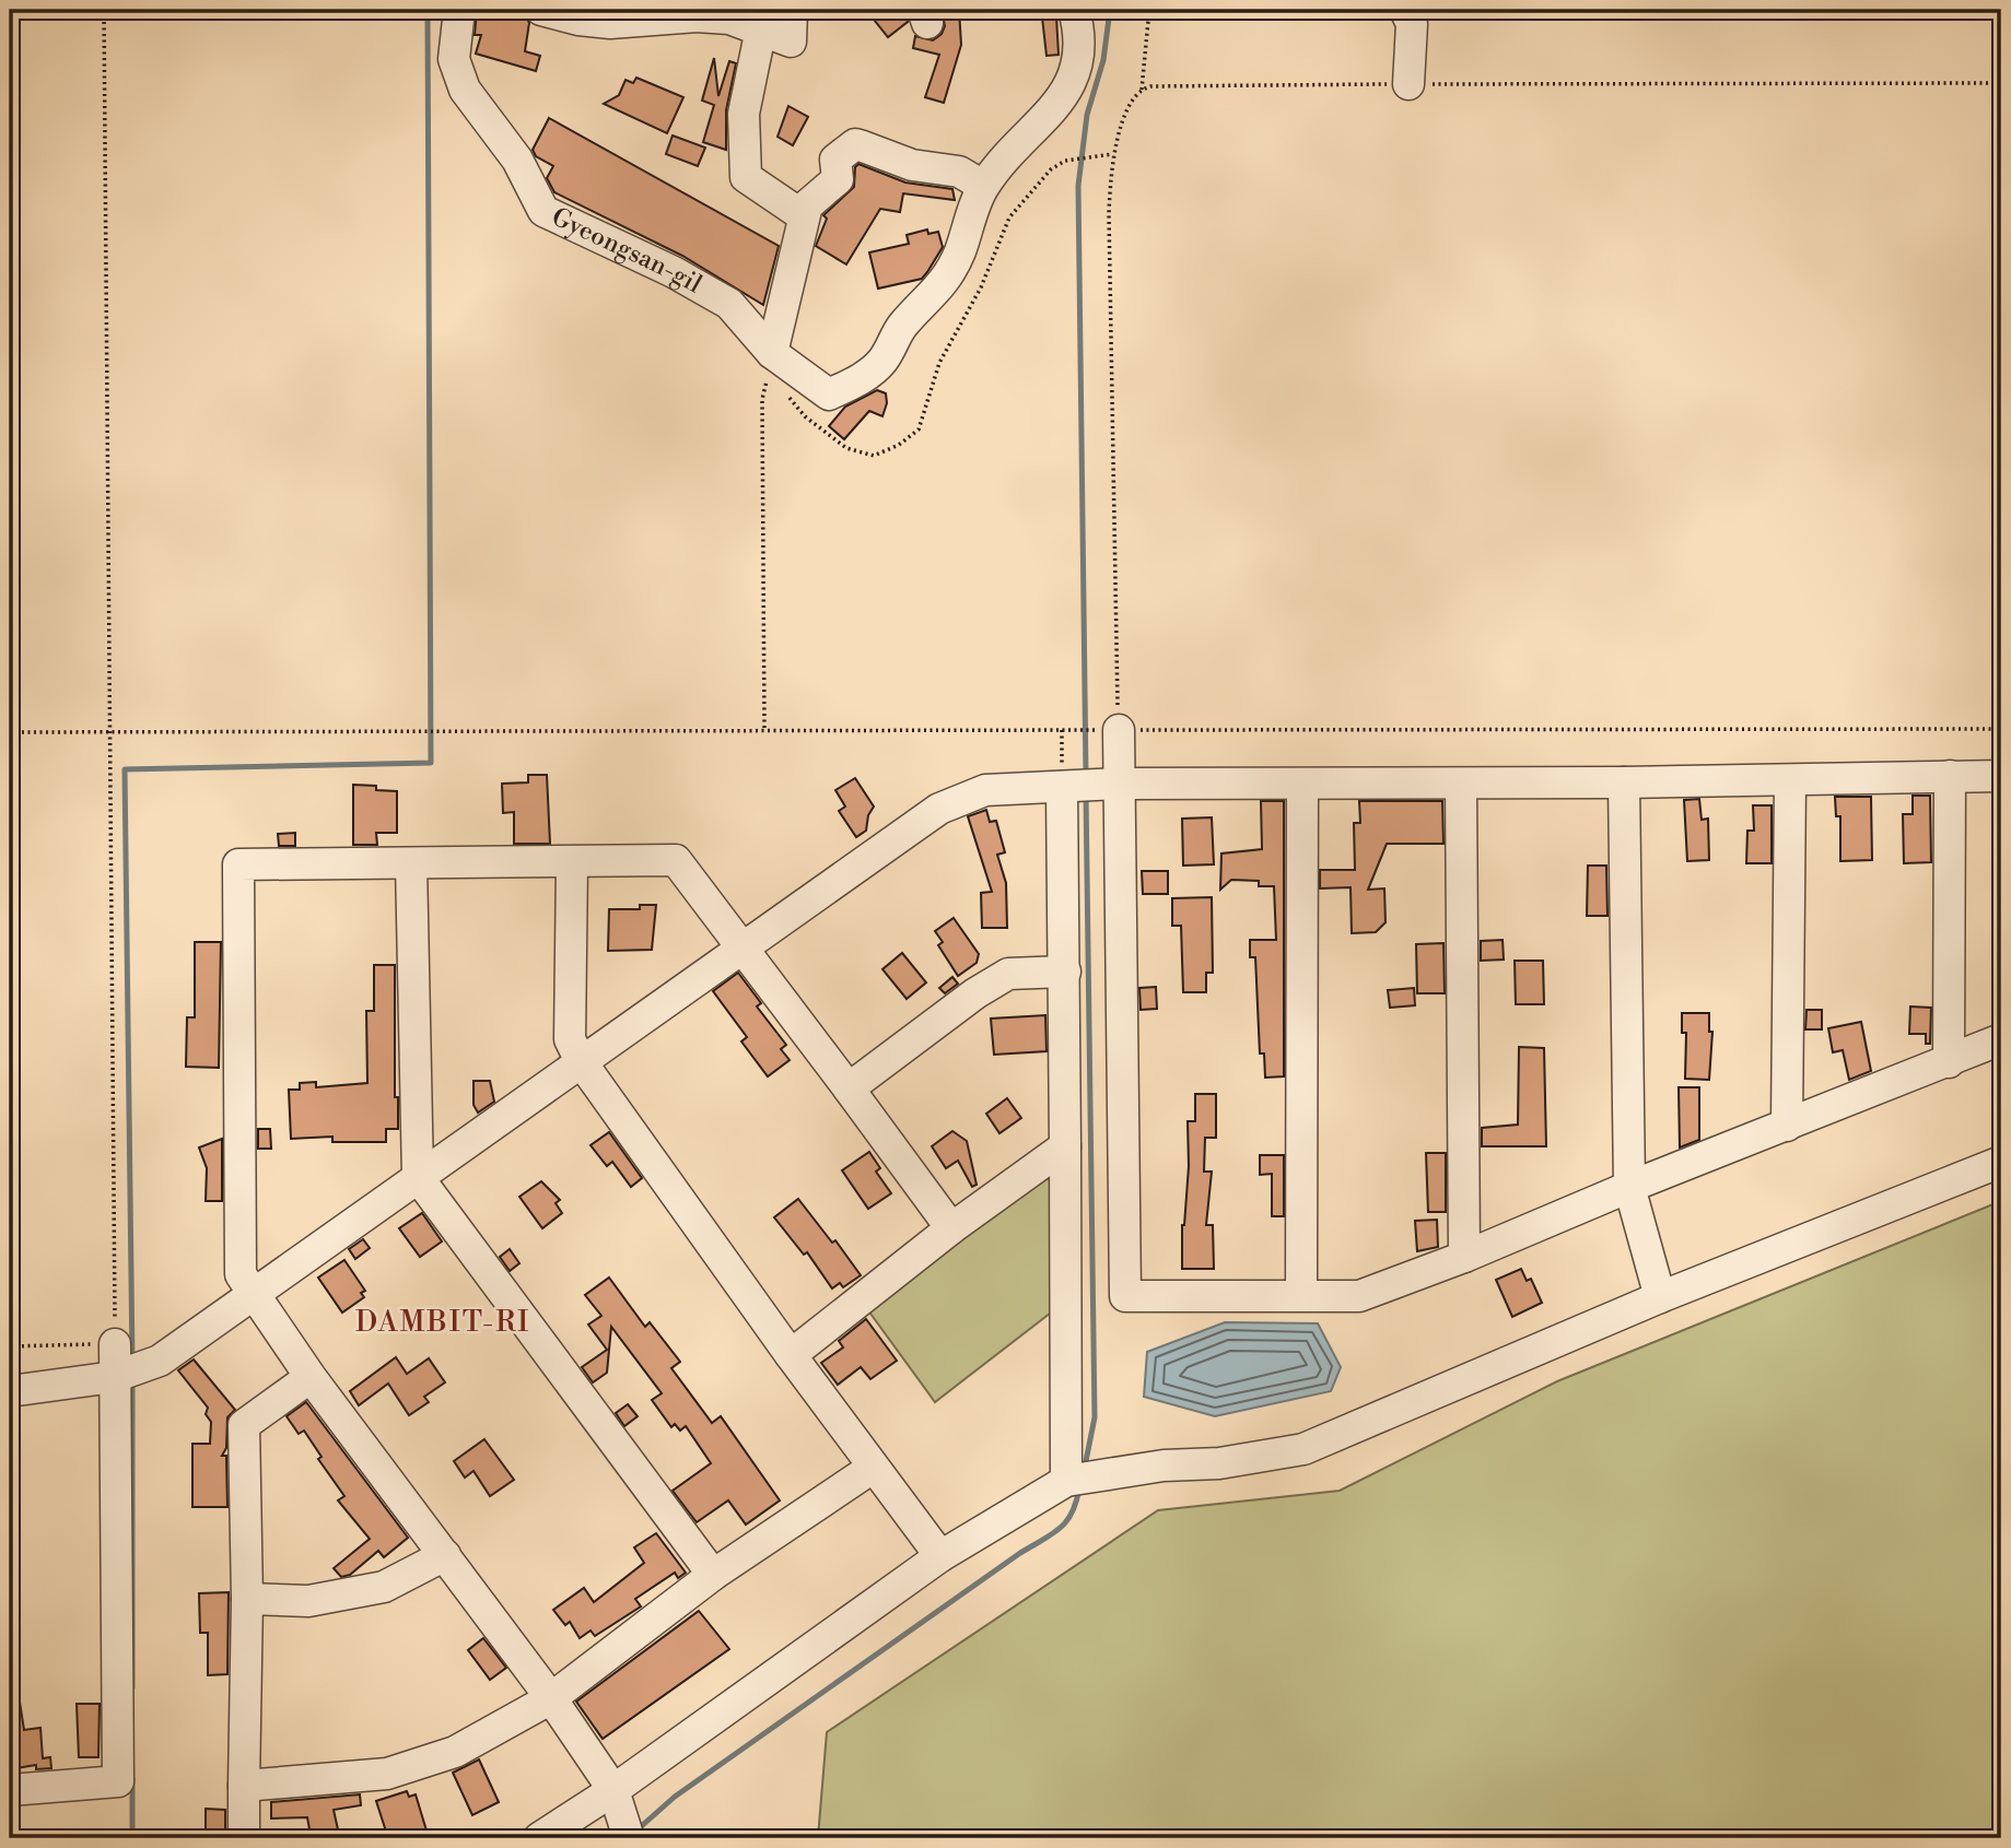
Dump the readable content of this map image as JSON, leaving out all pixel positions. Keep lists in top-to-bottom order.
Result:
{
  "streets": {
    "street": ["Gyeongsan-gil"]
  },
  "districts": ["DAMBIT-RI"]
}
